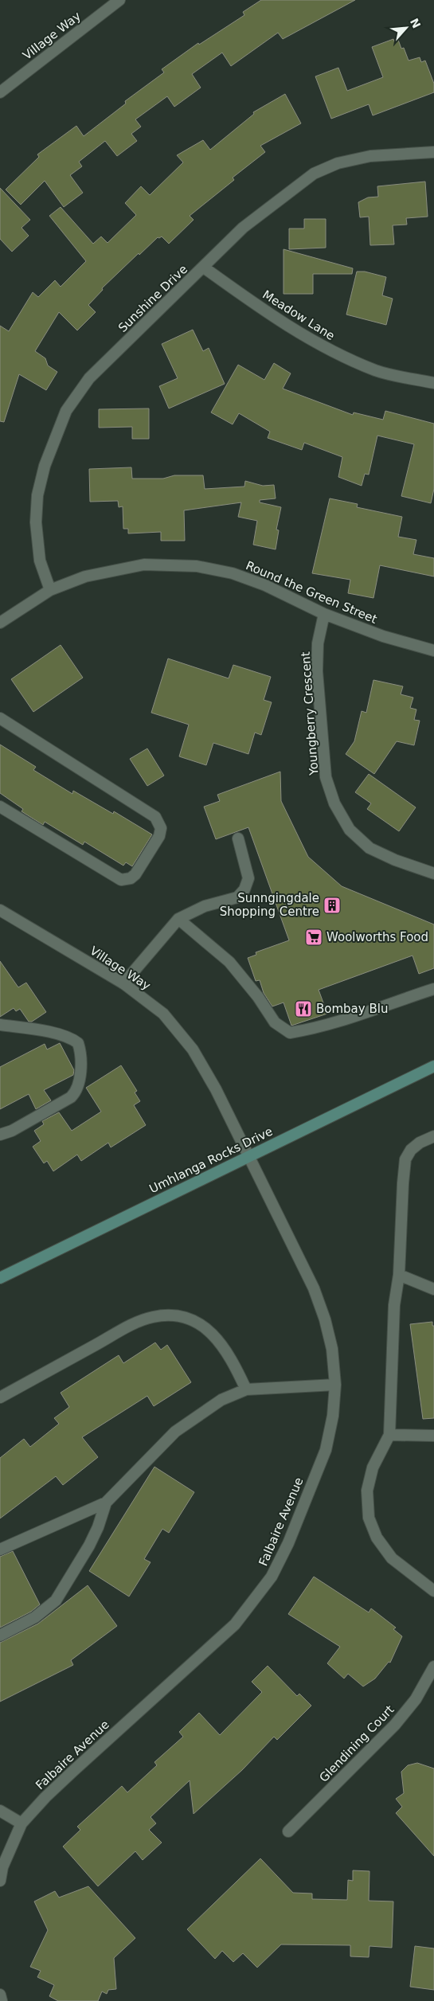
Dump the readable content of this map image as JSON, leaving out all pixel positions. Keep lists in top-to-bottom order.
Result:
{
  "streets": {
    "main road": ["Umhlanga Rocks Drive"],
    "street": [
      "Village Way",
      "Sunshine Drive",
      "Meadow Lane",
      "Round the Green Street",
      "Youngberry Crescent",
      "Falbaire Avenue",
      "Glendining Court"
    ]
  },
  "crossings": [
    ["Village Way", "Umhlanga Rocks Drive"],
    ["Village Way", "Falbaire Avenue"],
    ["Sunshine Drive", "Meadow Lane"],
    ["Sunshine Drive", "Round the Green Street"],
    ["Round the Green Street", "Youngberry Crescent"],
    ["Umhlanga Rocks Drive", "Falbaire Avenue"]
  ],
  "places": {
    "building": ["Sunngingdale Shopping Centre"],
    "supermarket": ["Woolworths Food"],
    "restaurant": ["Bombay Blu"]
  },
  "north": "top right"
}
